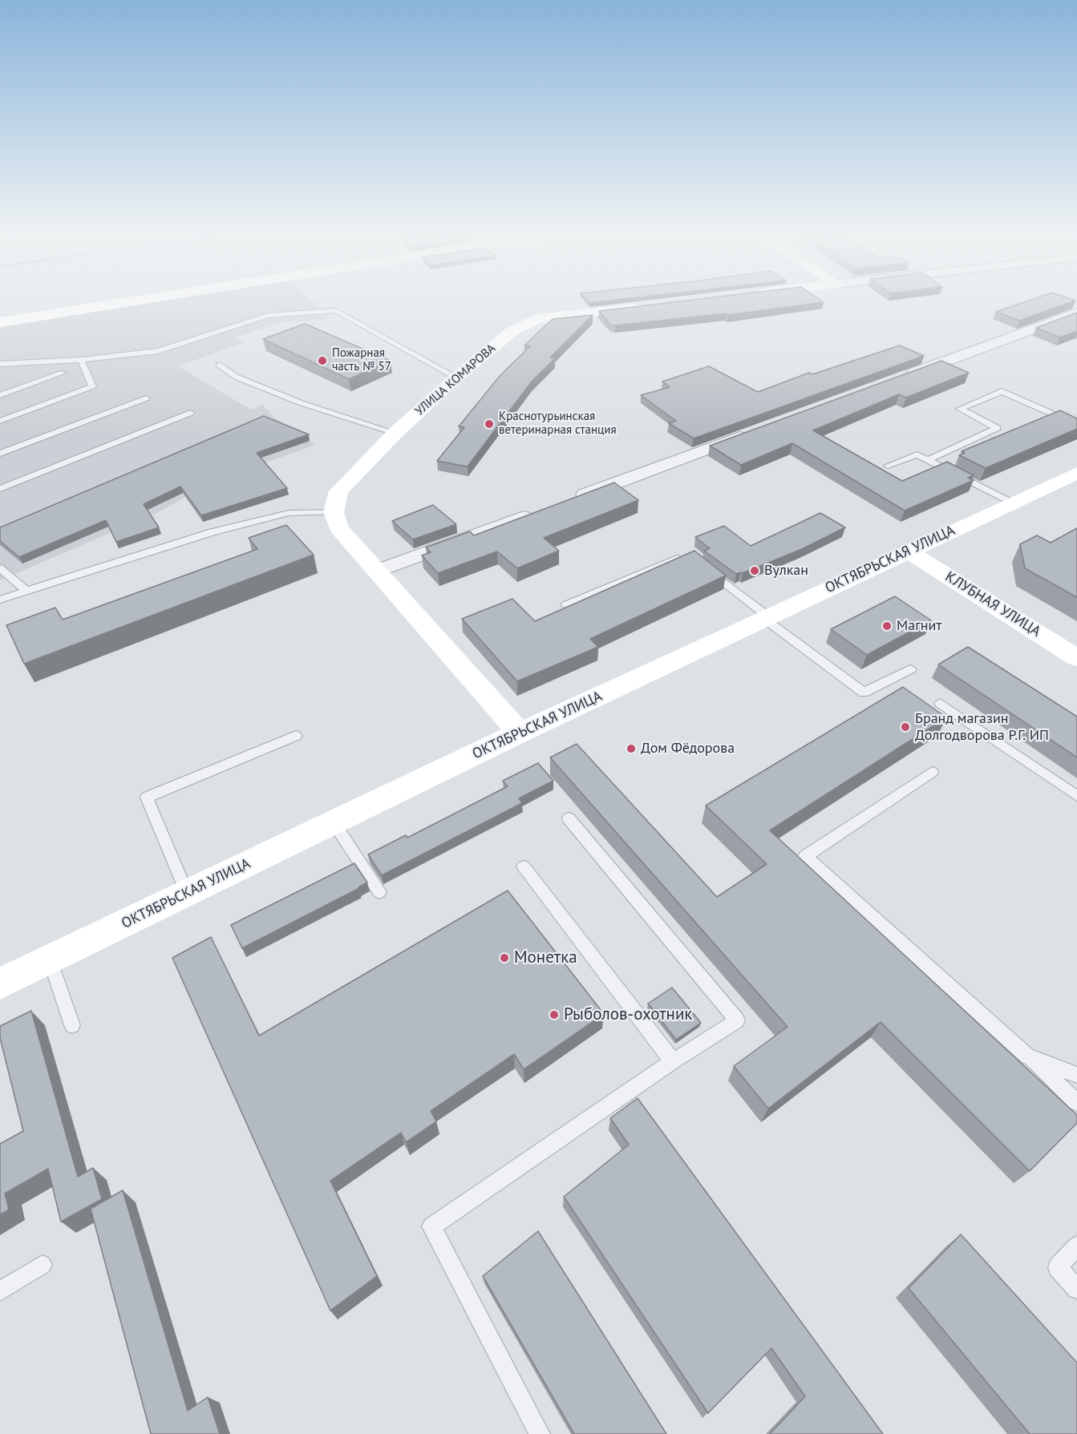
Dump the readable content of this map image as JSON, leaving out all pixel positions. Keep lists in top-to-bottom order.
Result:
{
  "streets": {
    "main road": ["УЛИЦА КОМАРОВА", "ОКТЯБРЬСКАЯ УЛИЦА", "КЛУБНАЯ УЛИЦА"]
  },
  "crossings": [
    ["ОКТЯБРЬСКАЯ УЛИЦА", "КЛУБНАЯ УЛИЦА"]
  ],
  "places": [
    "Пожарная часть № 57",
    "Краснотурьинская ветеринарная станция",
    "Вулкан",
    "Магнит",
    "Бранд магазин Долгодворова Р.Г. ИП",
    "Дом Фёдорова",
    "Монетка",
    "Рыболов-охотник"
  ]
}
